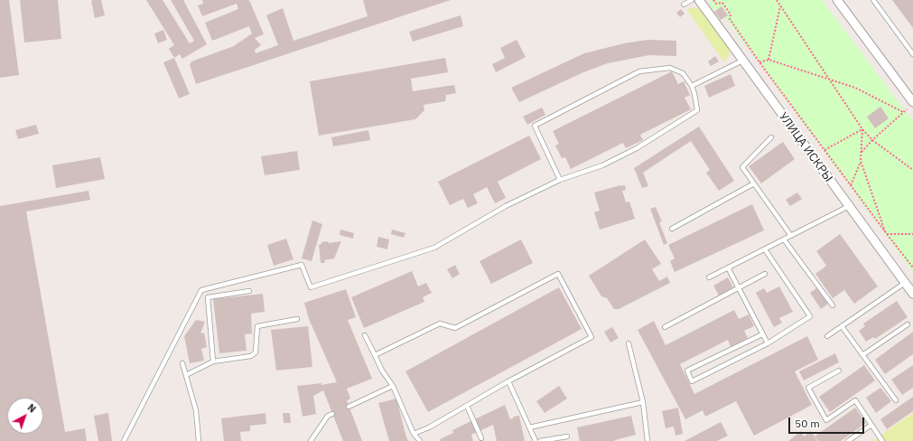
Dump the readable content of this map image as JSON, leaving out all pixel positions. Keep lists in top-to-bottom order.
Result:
{
  "streets": {
    "street": ["УЛИЦА ИСКРЫ"]
  },
  "scale_bar": "50 m",
  "north": "top right"
}
